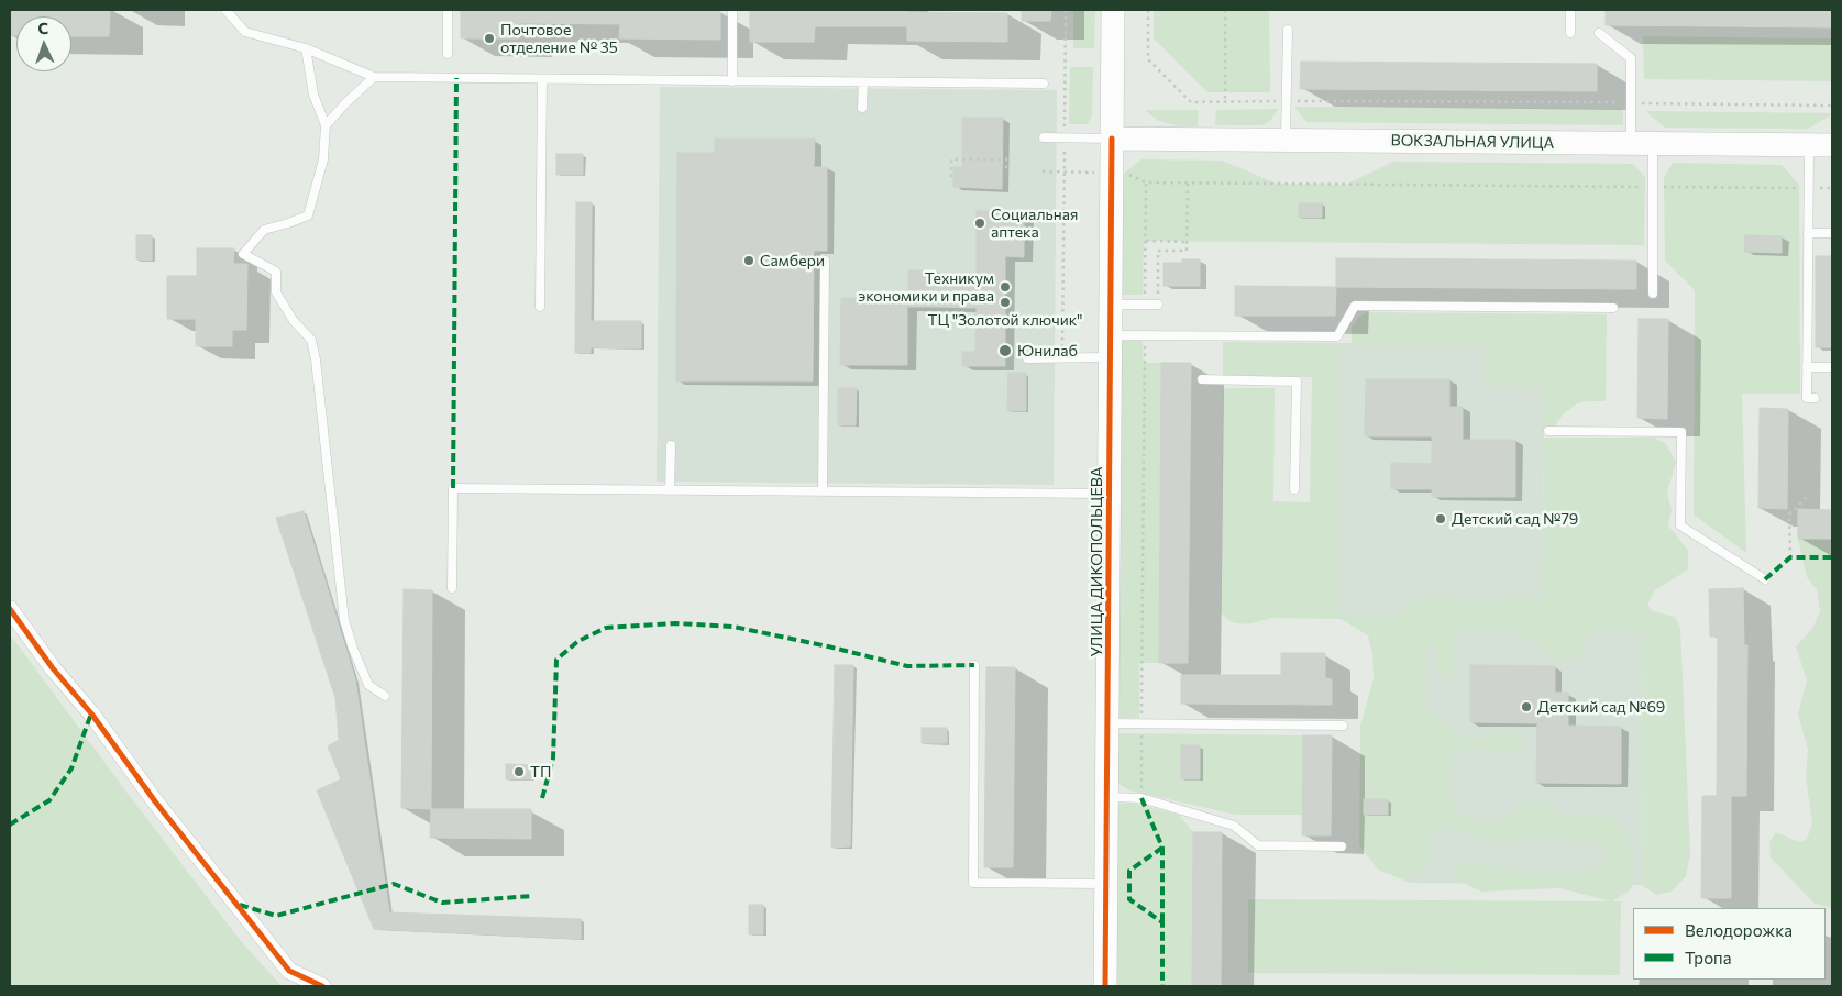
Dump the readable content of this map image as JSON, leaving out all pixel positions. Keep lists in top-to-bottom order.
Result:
{
  "streets": {
    "street": ["ВОКЗАЛЬНАЯ УЛИЦА", "УЛИЦА ДИКОПОЛЬЦЕВА"]
  },
  "crossings": [
    ["ВОКЗАЛЬНАЯ УЛИЦА", "УЛИЦА ДИКОПОЛЬЦЕВА"]
  ],
  "places": [
    "Почтовое отделение № 35",
    "Социальная аптека",
    "Самбери",
    "Техникум экономики и права",
    "ТЦ \"Золотой ключик\"",
    "Юнилаб",
    "Детский сад №79",
    "Детский сад №69",
    "ТП"
  ],
  "legend": ["Велодорожка", "Тропа"],
  "north": "top"
}
